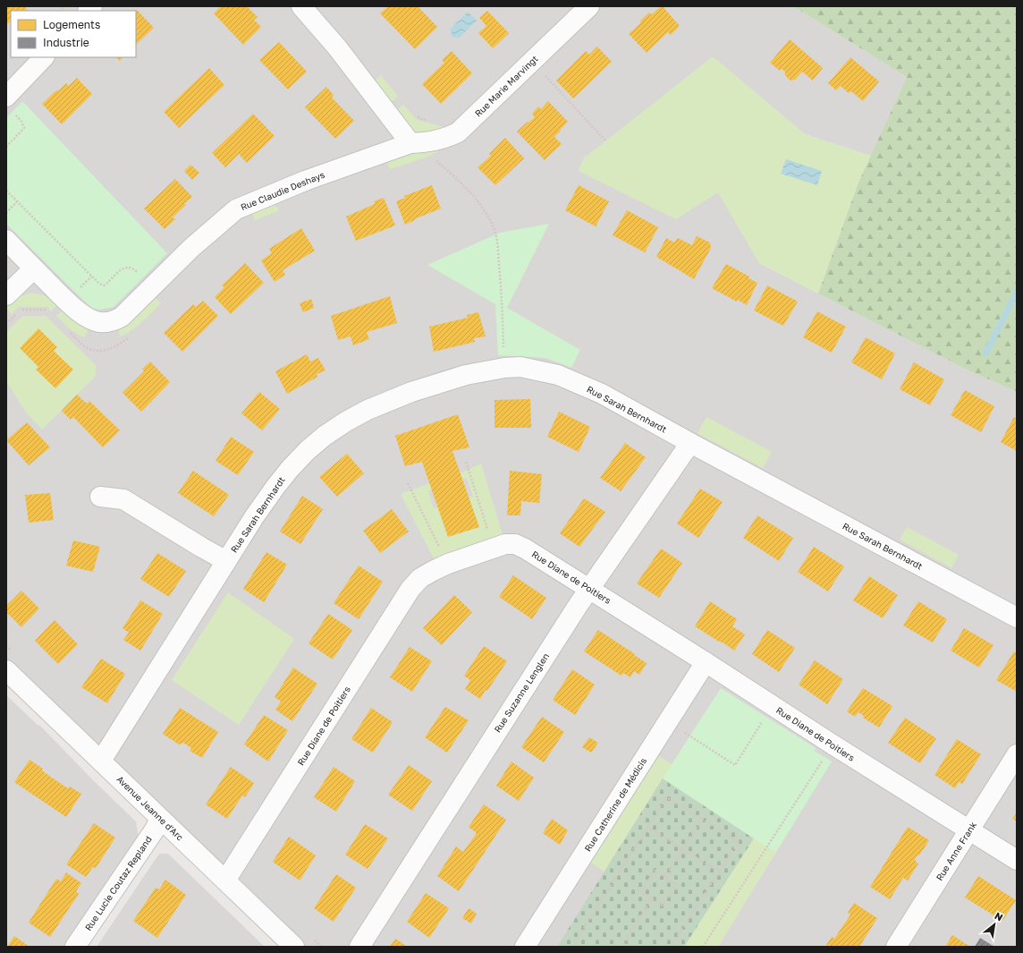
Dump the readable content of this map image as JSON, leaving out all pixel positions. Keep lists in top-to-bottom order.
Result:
{
  "streets": {
    "street": [
      "Rue Marie Marvingt",
      "Rue Claudie Deshays",
      "Rue Sarah Bernhardt",
      "Rue Diane de Poitiers",
      "Rue Suzanne Lenglen",
      "Rue Catherine de Médicis",
      "Avenue Jeanne d'Arc",
      "Rue Anne Frank",
      "Rue Lucie Coutaz Repland"
    ]
  },
  "crossings": [
    ["Rue Marie Marvingt", "Rue Claudie Deshays"],
    ["Rue Sarah Bernhardt", "Rue Suzanne Lenglen"],
    ["Rue Sarah Bernhardt", "Avenue Jeanne d'Arc"],
    ["Rue Diane de Poitiers", "Rue Suzanne Lenglen"],
    ["Rue Diane de Poitiers", "Rue Catherine de Médicis"],
    ["Rue Diane de Poitiers", "Avenue Jeanne d'Arc"],
    ["Rue Diane de Poitiers", "Rue Anne Frank"],
    ["Avenue Jeanne d'Arc", "Rue Lucie Coutaz Repland"]
  ],
  "legend": ["Logements", "Industrie"],
  "north": "top right"
}
